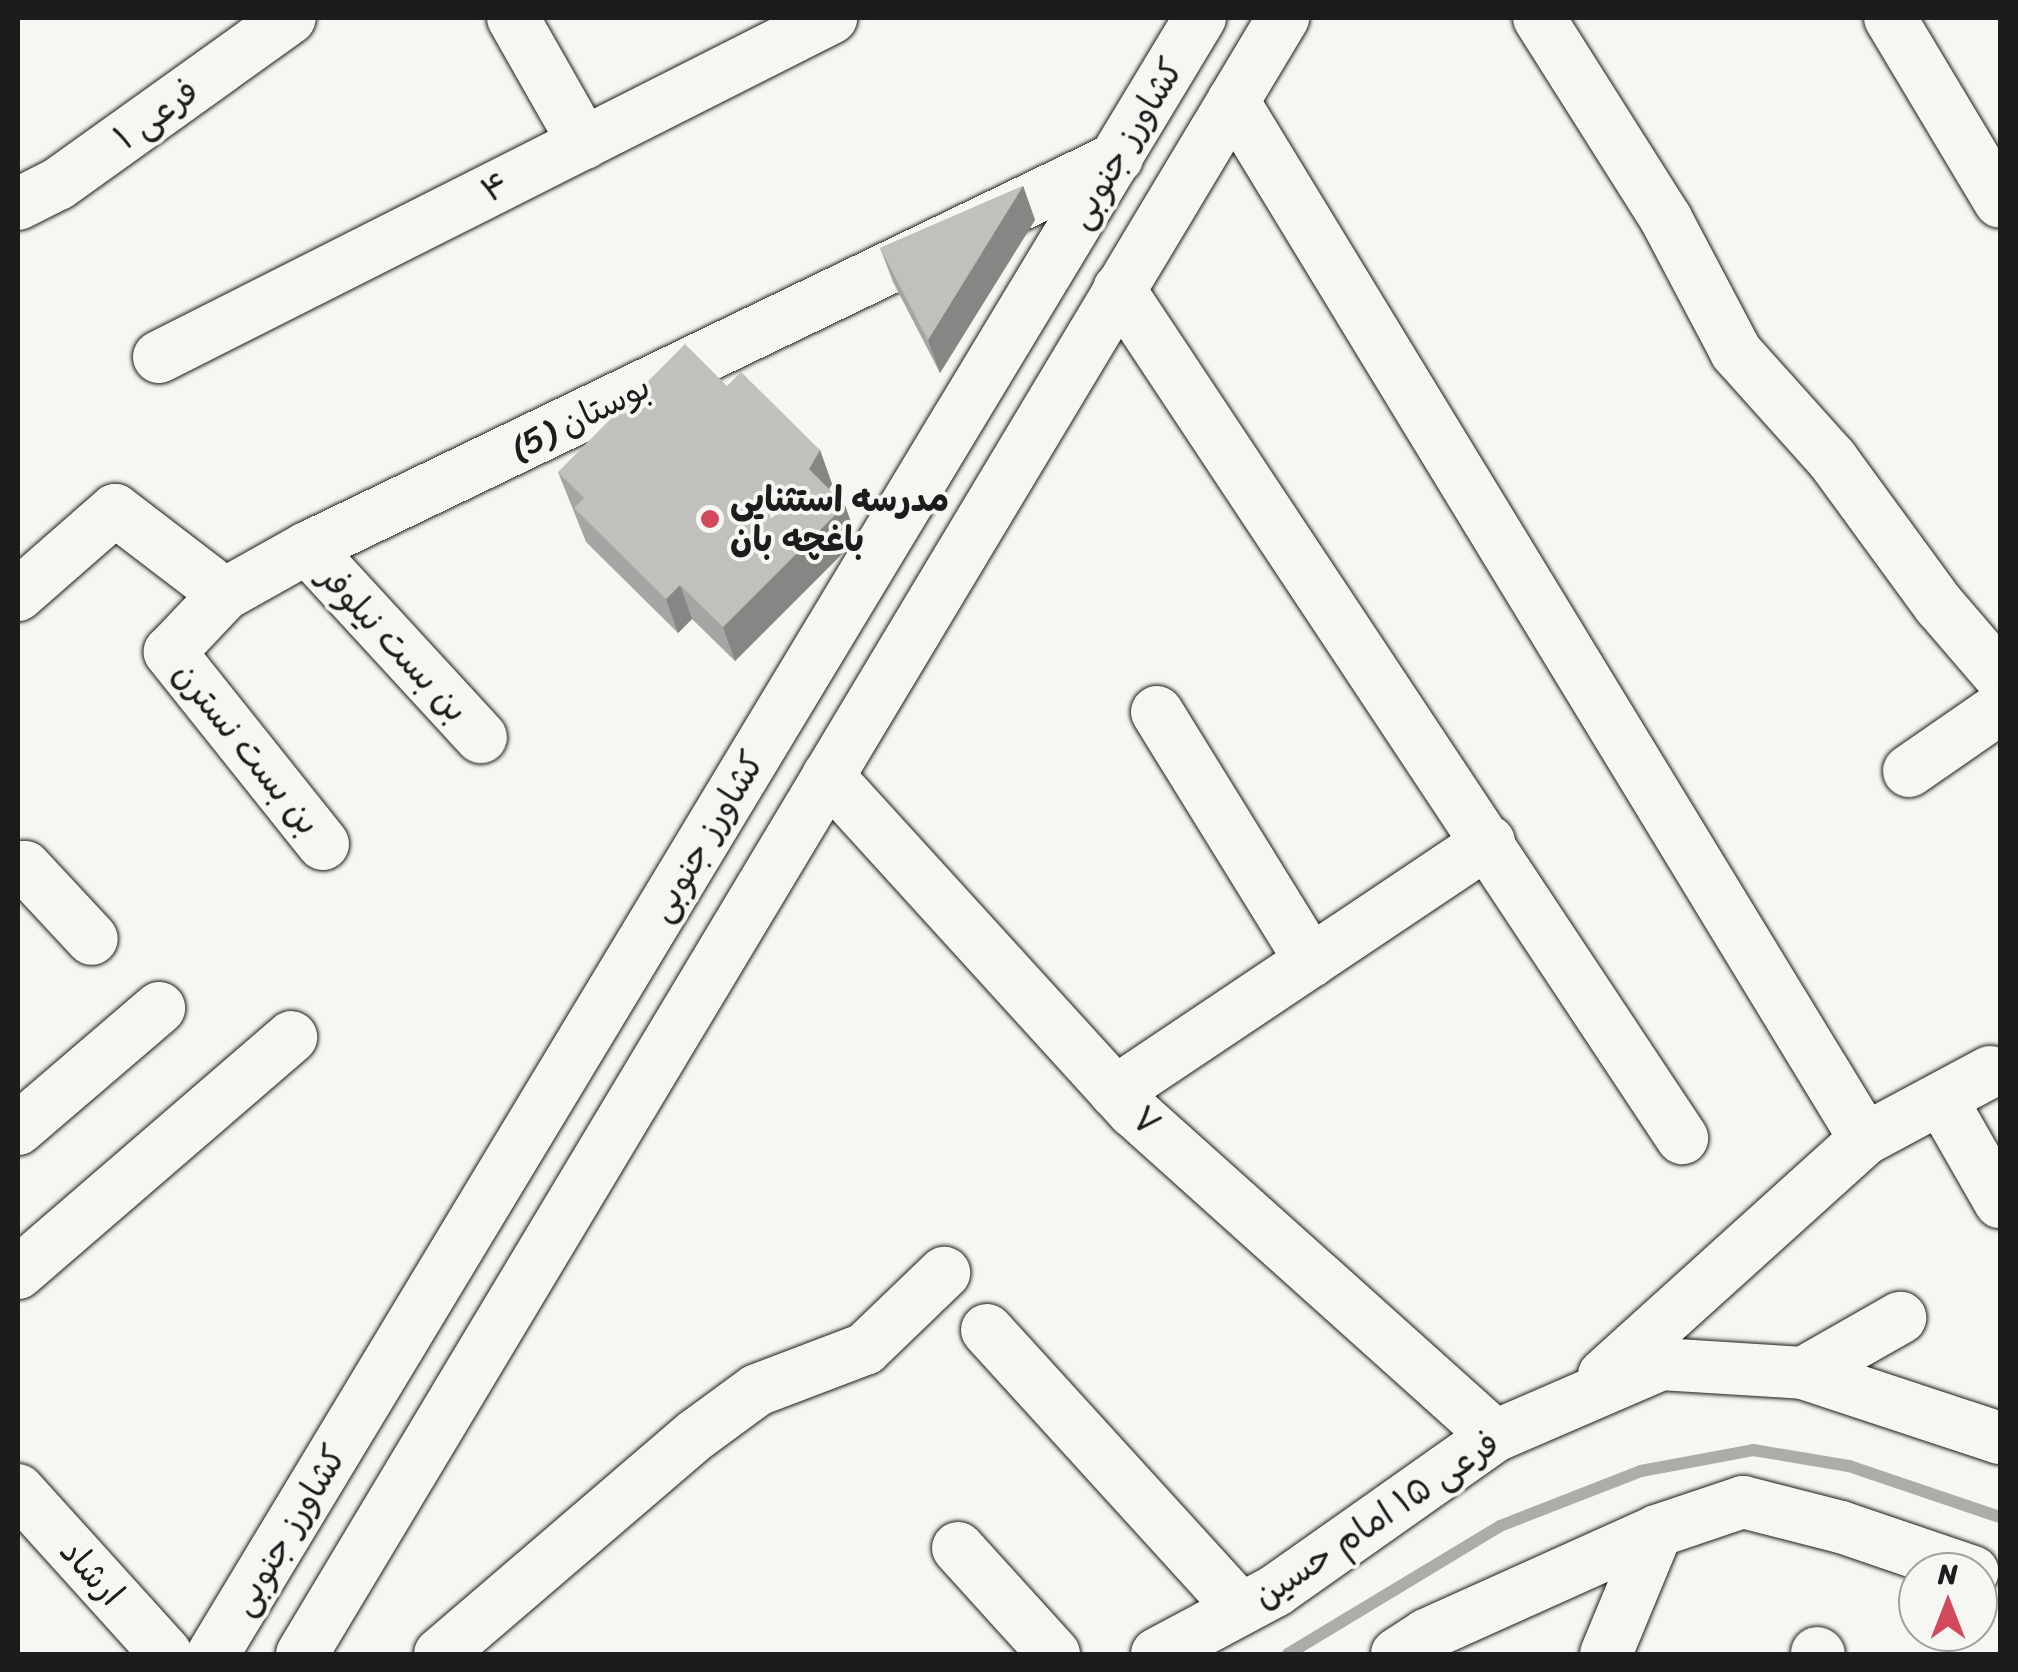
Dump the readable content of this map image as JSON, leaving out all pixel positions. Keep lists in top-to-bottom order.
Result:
{
  "streets": {
    "street": [
      "فرعی ۱",
      "کشاورز جنوبی",
      "۴",
      "بوستان (5)",
      "بن بست نیلوفر",
      "بن بست نسترن",
      "۷",
      "فرعی ۱۵ امام حسین",
      "ارشاد"
    ]
  },
  "crossings": [
    ["کشاورز جنوبی", "بوستان (5)"],
    ["کشاورز جنوبی", "۷"],
    ["بوستان (5)", "بن بست نیلوفر"],
    ["بوستان (5)", "بن بست نسترن"],
    ["۷", "فرعی ۱۵ امام حسین"]
  ],
  "places": ["مدرسه استثنایی باغچه بان"],
  "north": "top"
}
